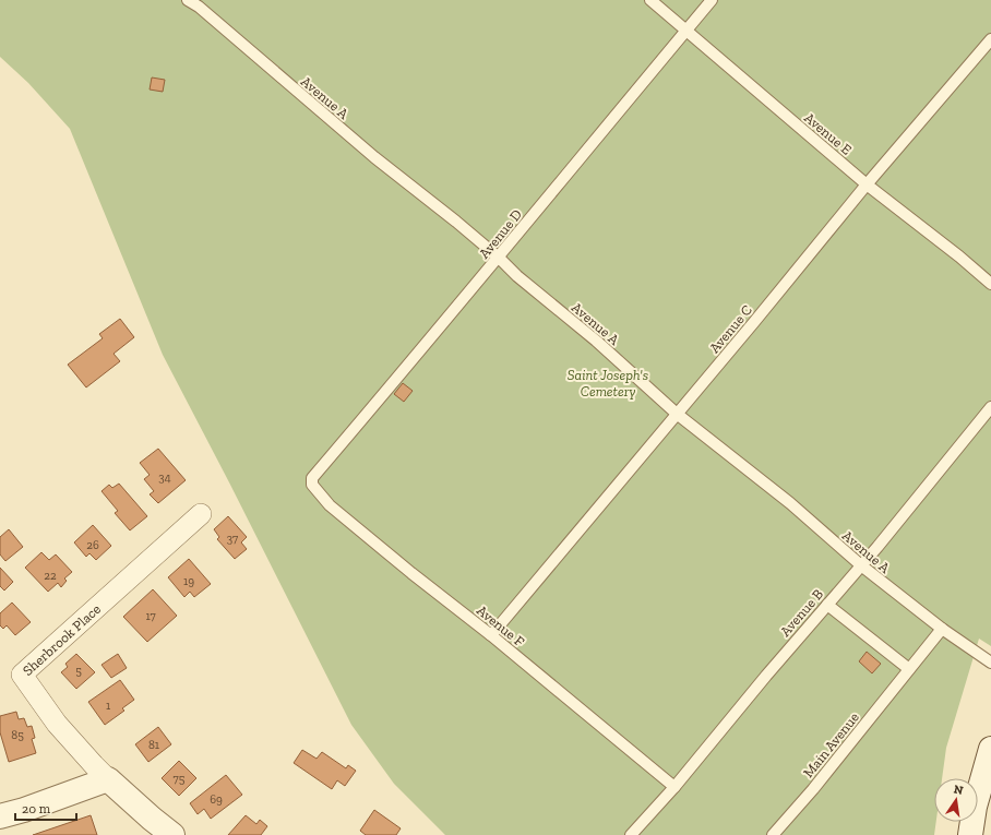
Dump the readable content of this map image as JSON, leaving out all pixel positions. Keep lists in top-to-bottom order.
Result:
{
  "streets": {
    "street": ["Sherbrook Place"],
    "lane": [
      "Avenue A",
      "Avenue E",
      "Avenue D",
      "Avenue C",
      "Avenue B",
      "Avenue F",
      "Main Avenue"
    ]
  },
  "crossings": [
    ["Avenue A", "Avenue D"],
    ["Avenue A", "Avenue C"],
    ["Avenue A", "Avenue B"],
    ["Avenue A", "Main Avenue"],
    ["Avenue E", "Avenue D"],
    ["Avenue E", "Avenue C"],
    ["Avenue D", "Avenue F"],
    ["Avenue C", "Avenue F"],
    ["Avenue B", "Avenue F"]
  ],
  "parks": ["Saint Joseph's Cemetery"],
  "house_numbers": [
    "34",
    "37",
    "26",
    "22",
    "19",
    "17",
    "5",
    "1",
    "85",
    "81",
    "75",
    "69"
  ],
  "scale_bar": "20 m",
  "north": "top"
}
